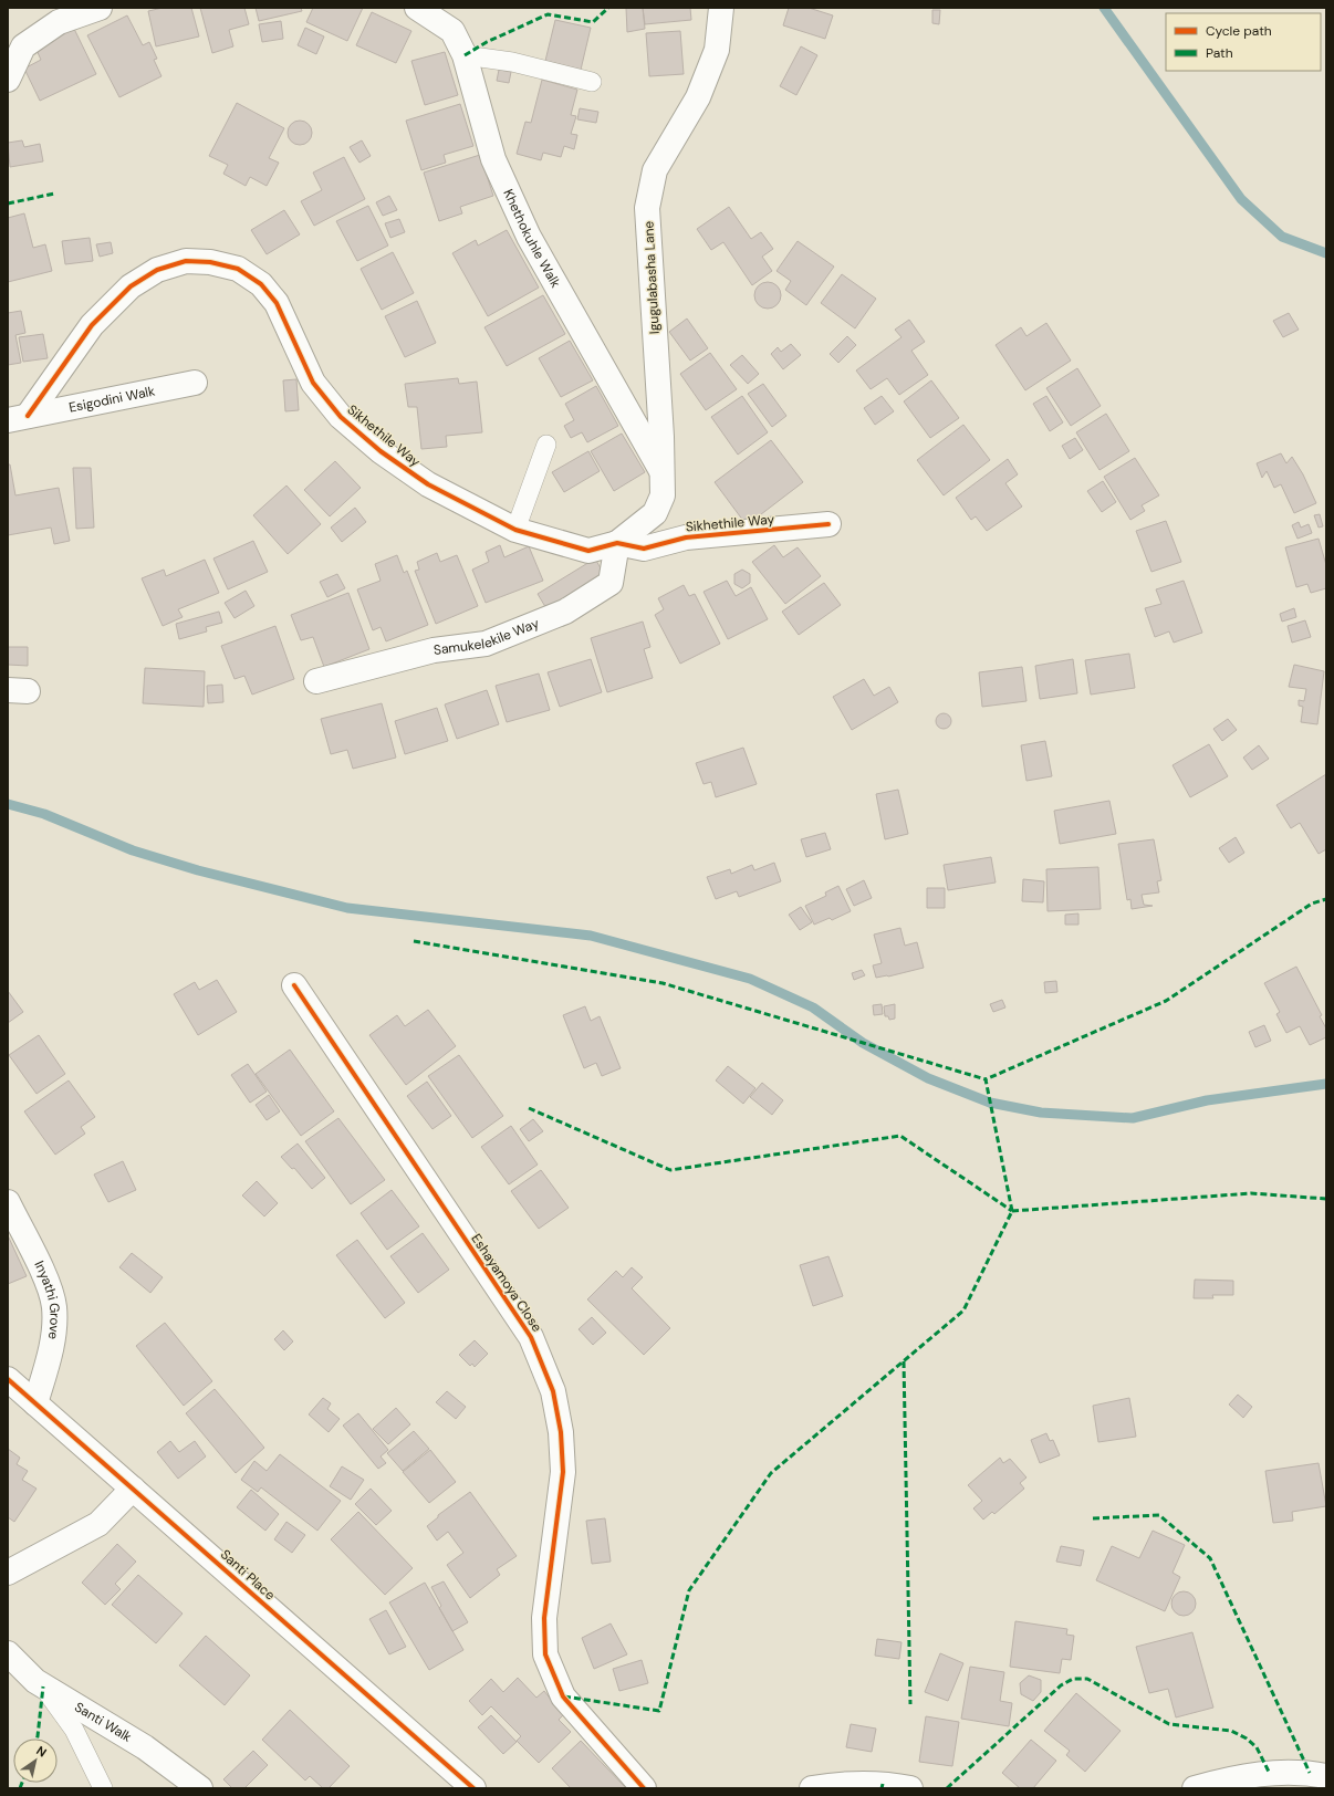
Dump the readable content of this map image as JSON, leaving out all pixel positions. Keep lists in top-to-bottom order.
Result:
{
  "streets": {
    "street": [
      "Khethokuhle Walk",
      "Igugulabasha Lane",
      "Esigodini Walk",
      "Sikhethile Way",
      "Samukelekile Way",
      "Eshayamoya Close",
      "Inyathi Grove",
      "Santi Place",
      "Santi Walk"
    ]
  },
  "crossings": [
    ["Khethokuhle Walk", "Igugulabasha Lane"],
    ["Igugulabasha Lane", "Sikhethile Way"],
    ["Igugulabasha Lane", "Samukelekile Way"],
    ["Esigodini Walk", "Sikhethile Way"],
    ["Sikhethile Way", "Samukelekile Way"],
    ["Inyathi Grove", "Santi Place"]
  ],
  "legend": ["Cycle path", "Path"],
  "north": "top right"
}
